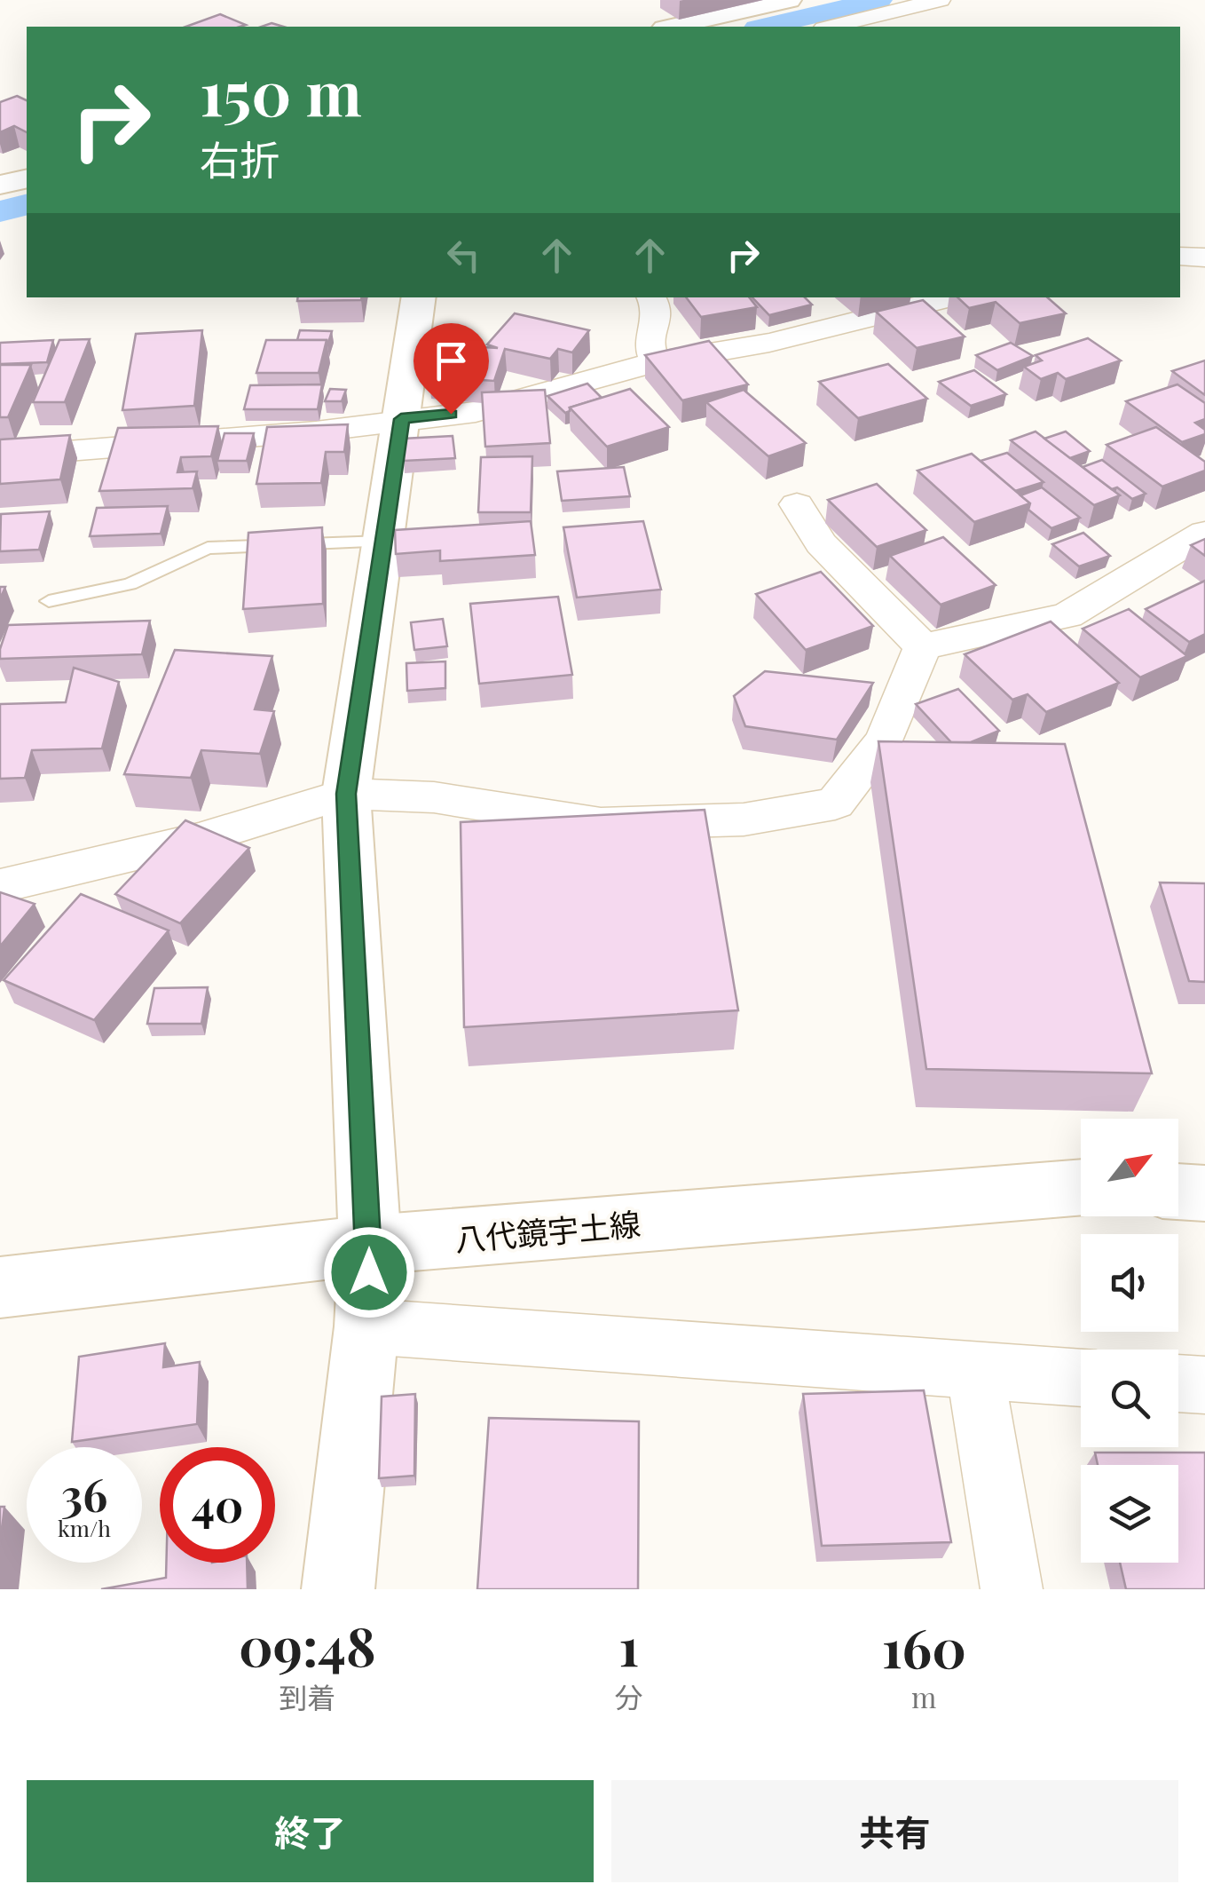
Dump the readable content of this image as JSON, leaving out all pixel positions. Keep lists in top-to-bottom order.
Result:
{
  "streets": {
    "street": ["八代鏡宇土線"]
  },
  "north": "top right",
  "page": {
    "turn": ["150 m", "右折"],
    "speed": "36 km/h",
    "limit": "40",
    "eta": [
      "09:48",
      "到着",
      "1",
      "分",
      "160",
      "m"
    ],
    "buttons": ["終了", "共有"]
  }
}
